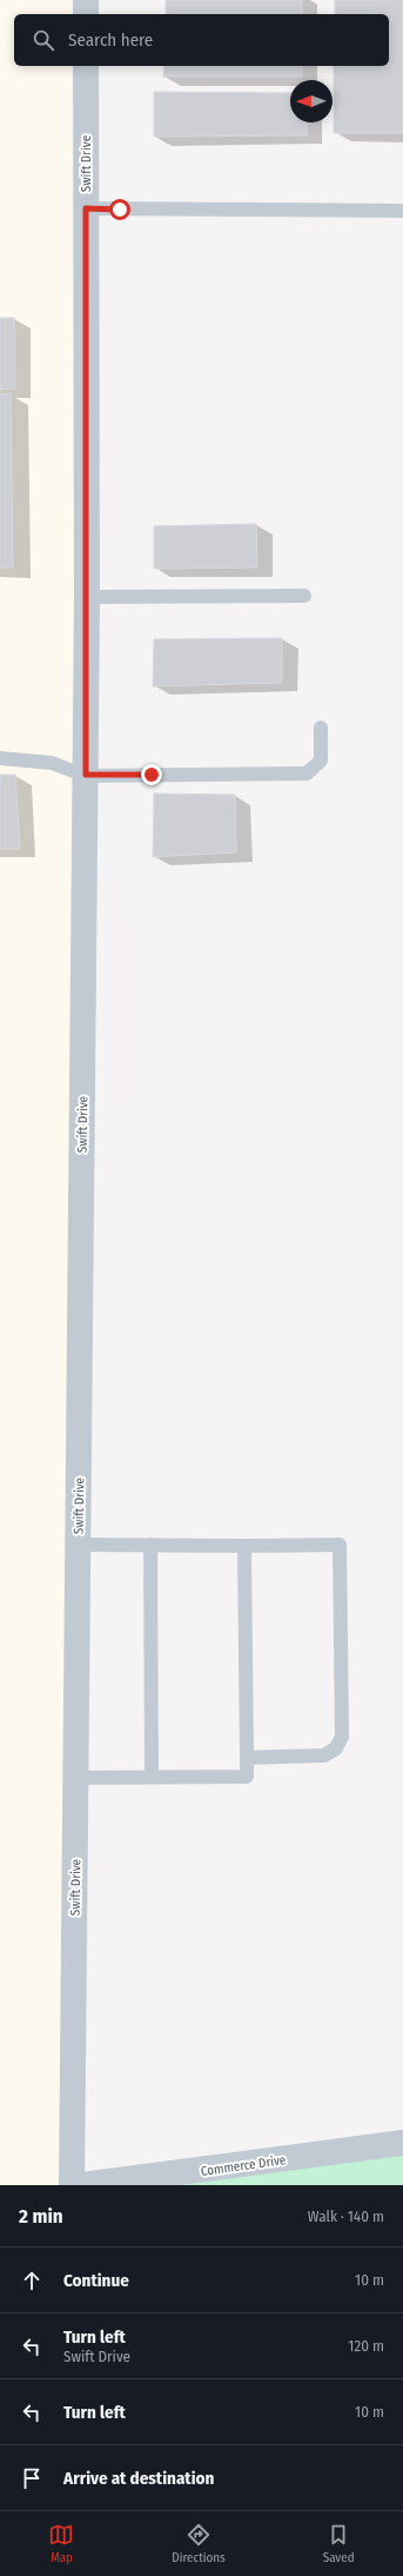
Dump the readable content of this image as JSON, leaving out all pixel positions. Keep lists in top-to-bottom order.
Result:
{
  "streets": {
    "street": ["Swift Drive", "Commerce Drive"]
  },
  "north": "left",
  "page": {
    "search": "Search here",
    "heading": ["2 min", "Walk · 140 m"],
    "list": [
      ["Continue", "10 m"],
      ["Turn left", "Swift Drive", "120 m"],
      ["Turn left", "10 m"],
      "Arrive at destination"
    ],
    "nav": ["Map", "Directions", "Saved"]
  }
}
